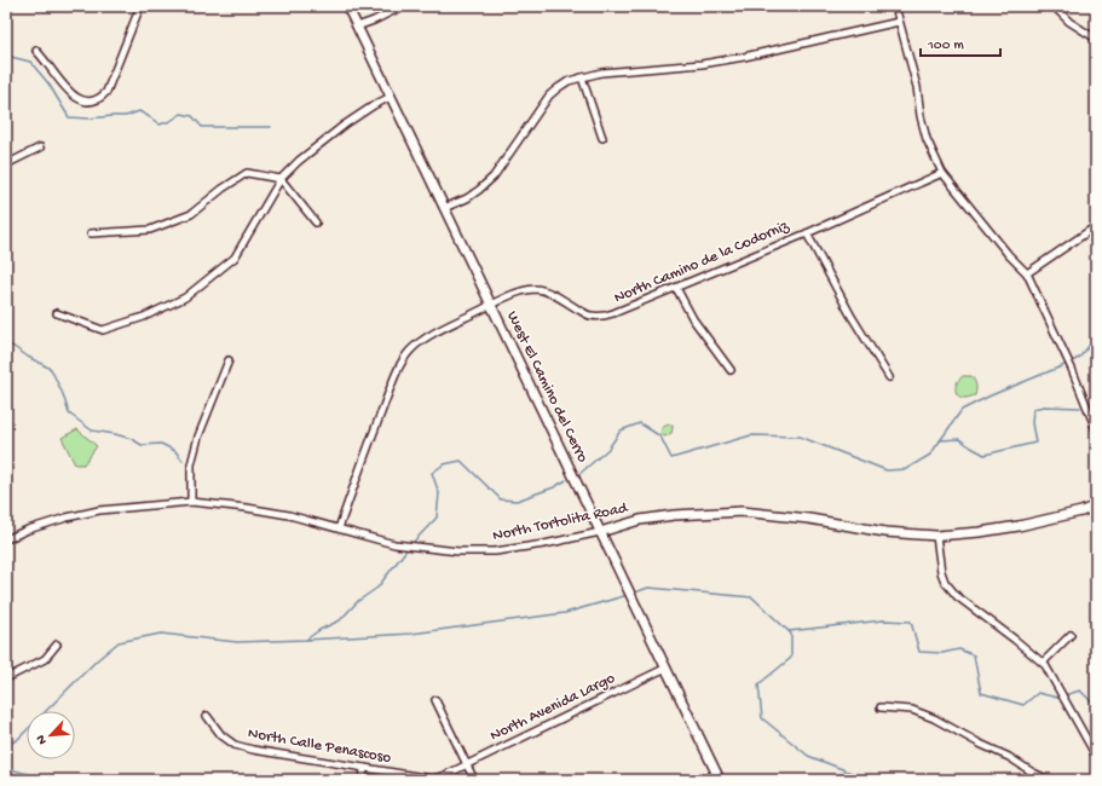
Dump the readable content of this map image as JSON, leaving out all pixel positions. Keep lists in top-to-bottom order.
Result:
{
  "streets": {
    "street": [
      "North Camino de la Codorniz",
      "West El Camino del Cerro",
      "North Tortolita Road",
      "North Avenida Largo",
      "North Calle Penascoso"
    ]
  },
  "crossings": [
    ["North Camino de la Codorniz", "West El Camino del Cerro"],
    ["North Camino de la Codorniz", "North Tortolita Road"],
    ["West El Camino del Cerro", "North Tortolita Road"],
    ["West El Camino del Cerro", "North Avenida Largo"],
    ["North Avenida Largo", "North Calle Penascoso"]
  ],
  "scale_bar": "100 m",
  "north": "bottom left"
}
